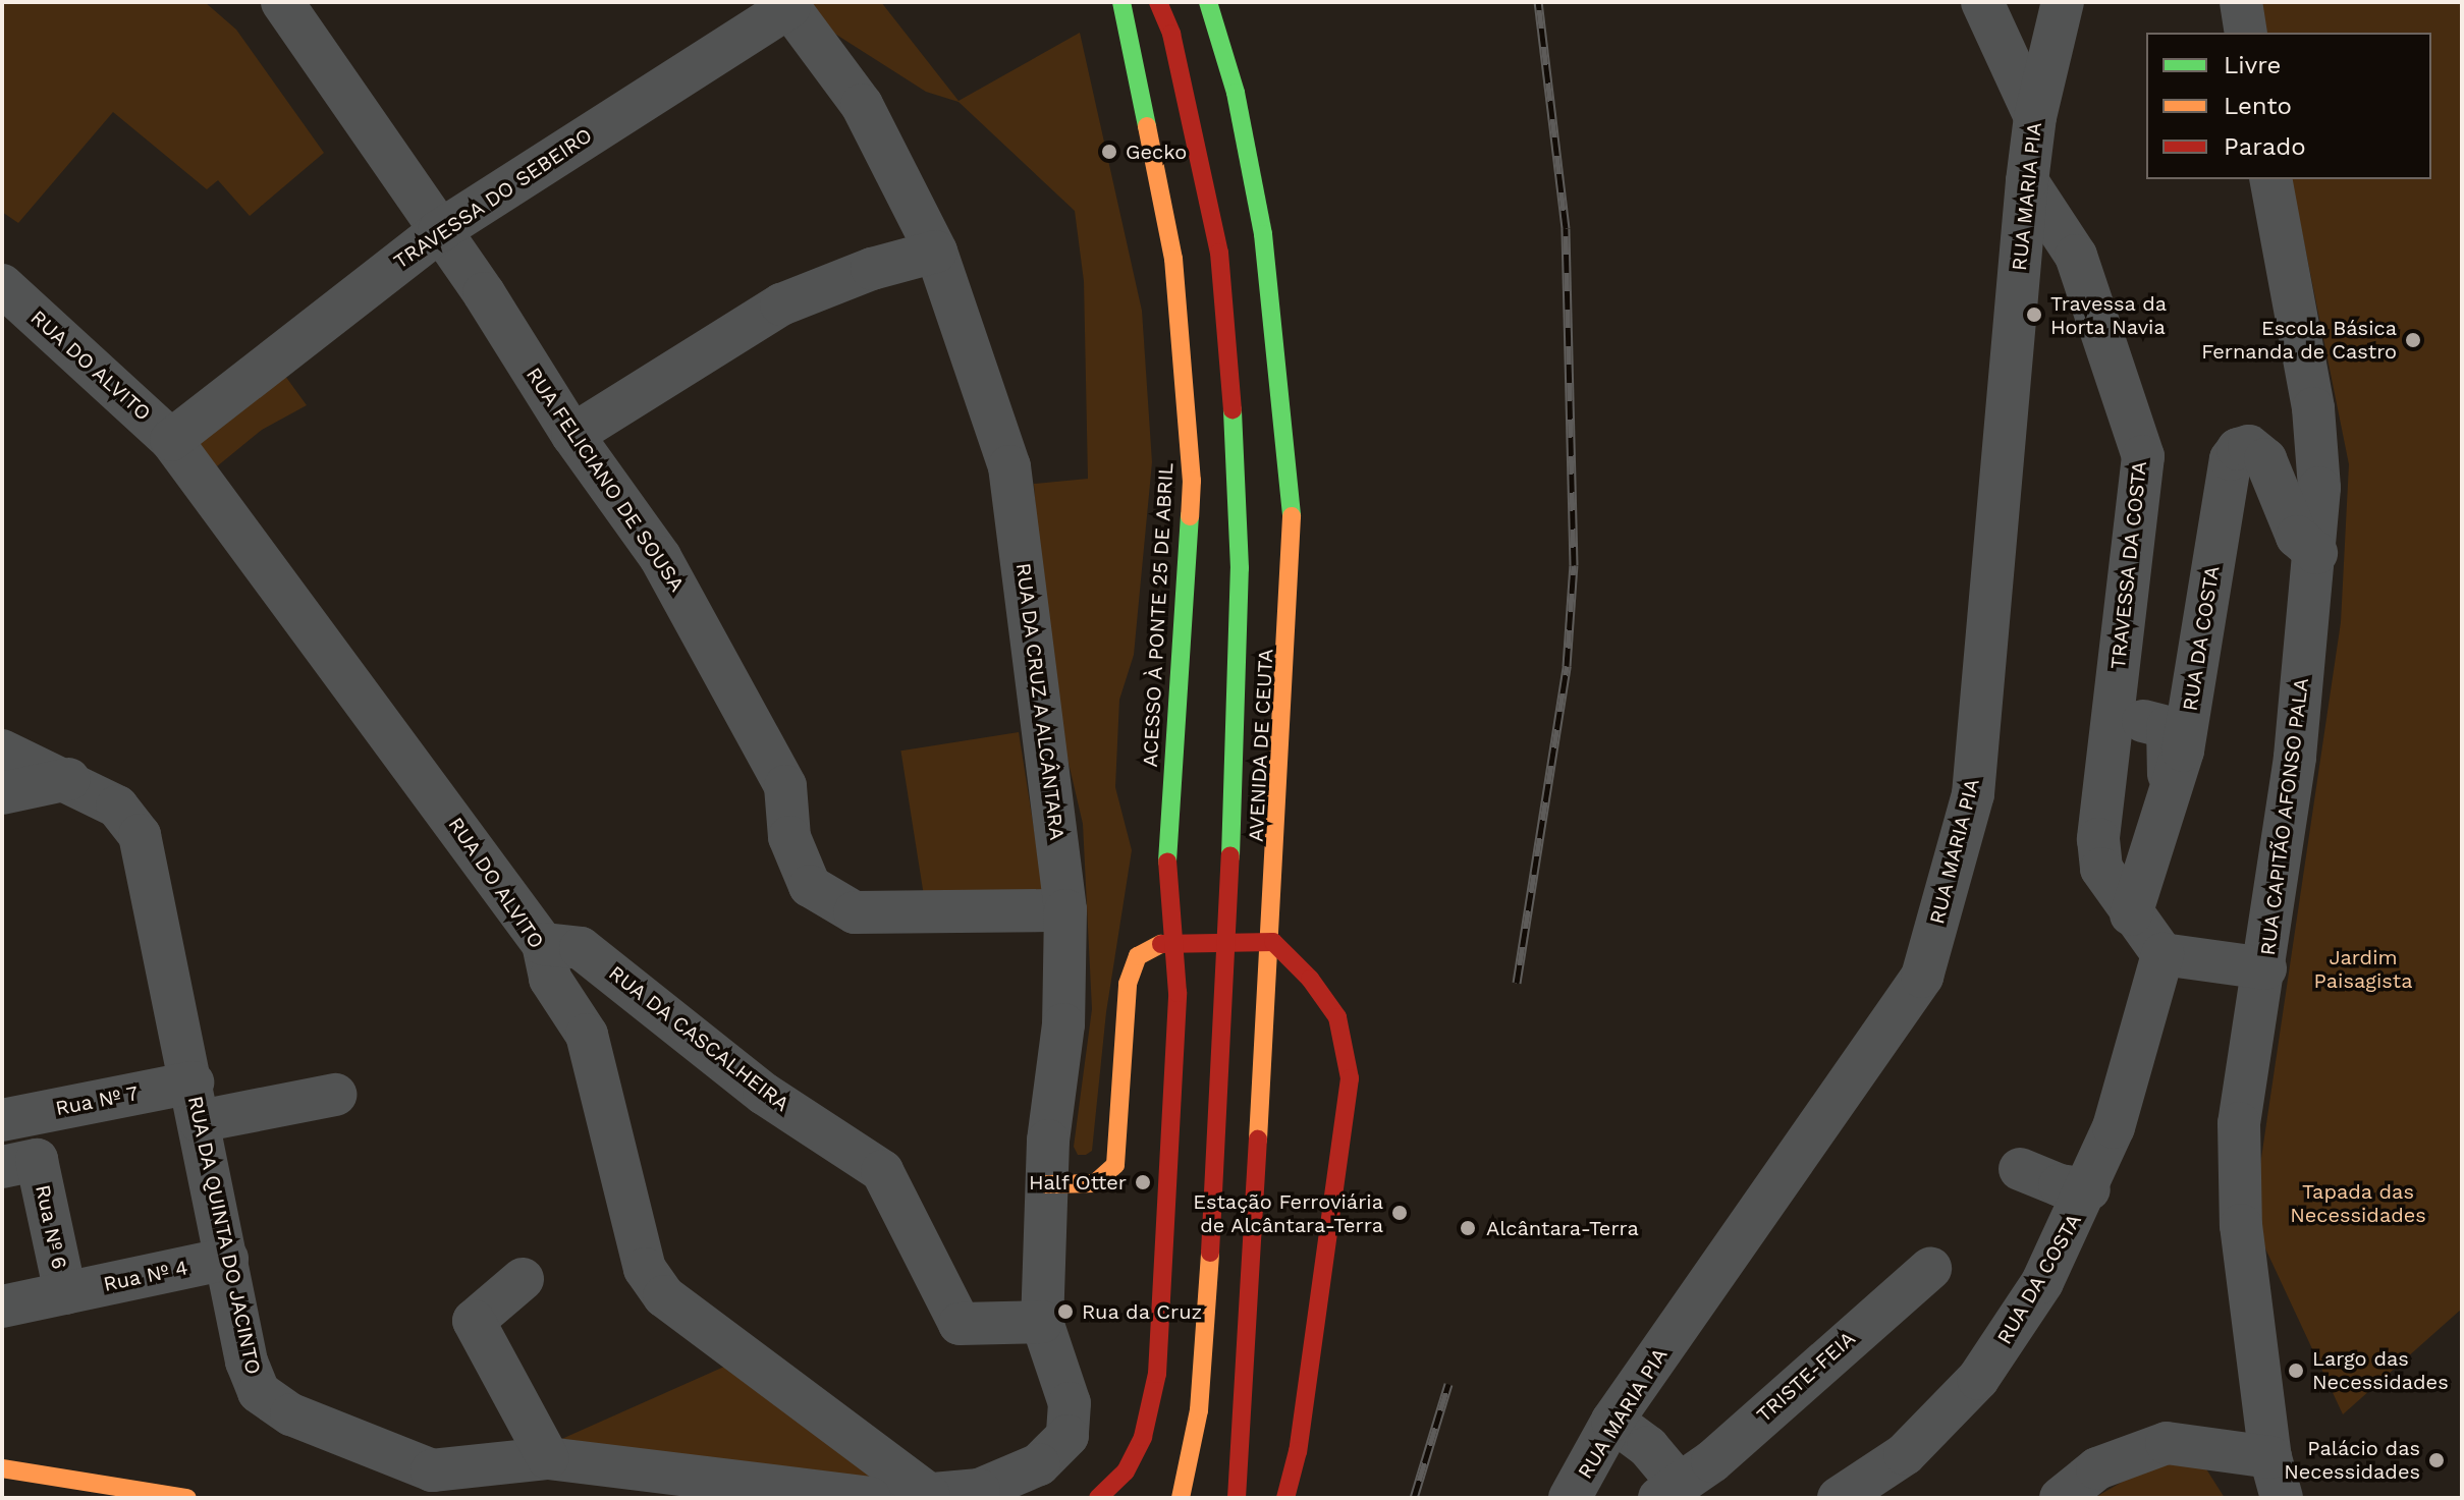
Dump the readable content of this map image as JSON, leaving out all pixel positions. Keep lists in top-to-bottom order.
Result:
{
  "streets": {
    "highway": ["ACESSO À PONTE 25 DE ABRIL", "AVENIDA DE CEUTA"],
    "street": [
      "RUA MARIA PIA",
      "TRAVESSA DO SEBEIRO",
      "RUA DO ALVITO",
      "RUA FELICIANO DE SOUSA",
      "TRAVESSA DA COSTA",
      "RUA DA COSTA",
      "RUA DA CRUZ A ALCÂNTARA",
      "RUA CAPITÃO AFONSO PALA",
      "RUA DA CASCALHEIRA",
      "Rua Nº 7",
      "Rua Nº 6",
      "RUA DA QUINTA DO JACINTO",
      "Rua Nº 4",
      "TRISTE-FEIA"
    ]
  },
  "crossings": [
    ["RUA MARIA PIA", "TRAVESSA DA COSTA"],
    ["RUA MARIA PIA", "TRISTE-FEIA"],
    ["TRAVESSA DO SEBEIRO", "RUA DO ALVITO"],
    ["TRAVESSA DO SEBEIRO", "RUA FELICIANO DE SOUSA"],
    ["TRAVESSA DO SEBEIRO", "RUA DA CRUZ A ALCÂNTARA"],
    ["RUA DO ALVITO", "RUA DA CRUZ A ALCÂNTARA"],
    ["RUA DO ALVITO", "RUA DA CASCALHEIRA"],
    ["RUA FELICIANO DE SOUSA", "RUA DA CRUZ A ALCÂNTARA"],
    ["TRAVESSA DA COSTA", "RUA DA COSTA"],
    ["ACESSO À PONTE 25 DE ABRIL", "AVENIDA DE CEUTA"],
    ["RUA DA COSTA", "RUA CAPITÃO AFONSO PALA"],
    ["RUA DA CRUZ A ALCÂNTARA", "RUA DA CASCALHEIRA"],
    ["Rua Nº 7", "RUA DA QUINTA DO JACINTO"],
    ["Rua Nº 6", "Rua Nº 4"],
    ["RUA DA QUINTA DO JACINTO", "Rua Nº 4"]
  ],
  "parks": ["Jardim Paisagista", "Tapada das Necessidades"],
  "places": [
    "Gecko",
    "Travessa da Horta Navia",
    "Escola Básica Fernanda de Castro",
    "Half Otter",
    "Estação Ferroviária de Alcântara-Terra",
    "Alcântara-Terra",
    "Rua da Cruz",
    "Largo das Necessidades",
    "Palácio das Necessidades"
  ],
  "legend": ["Livre", "Lento", "Parado"]
}
